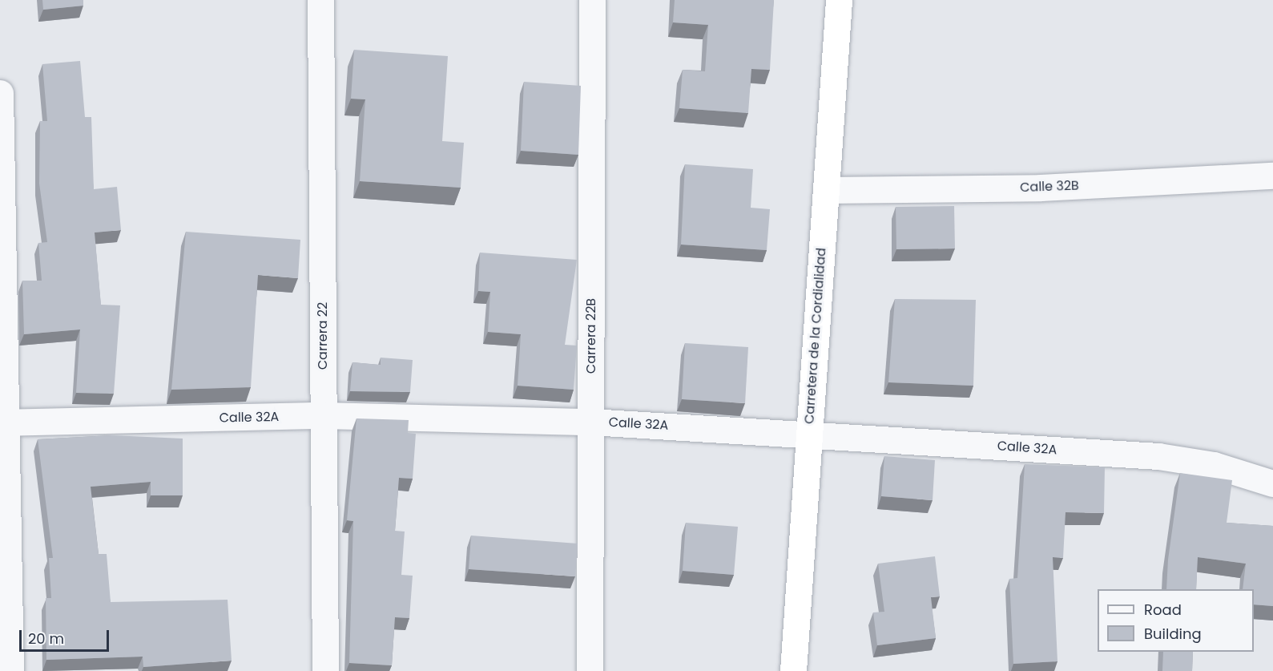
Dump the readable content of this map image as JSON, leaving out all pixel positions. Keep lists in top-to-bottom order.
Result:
{
  "streets": {
    "highway": ["Carretera de la Cordialidad"],
    "street": [
      "Calle 32B",
      "Carrera 22",
      "Carrera 22B",
      "Calle 32A"
    ]
  },
  "crossings": [
    ["Calle 32B", "Carretera de la Cordialidad"],
    ["Carrera 22", "Calle 32A"],
    ["Carrera 22B", "Calle 32A"],
    ["Carretera de la Cordialidad", "Calle 32A"]
  ],
  "legend": ["Road", "Building"],
  "scale_bar": "20 m"
}
